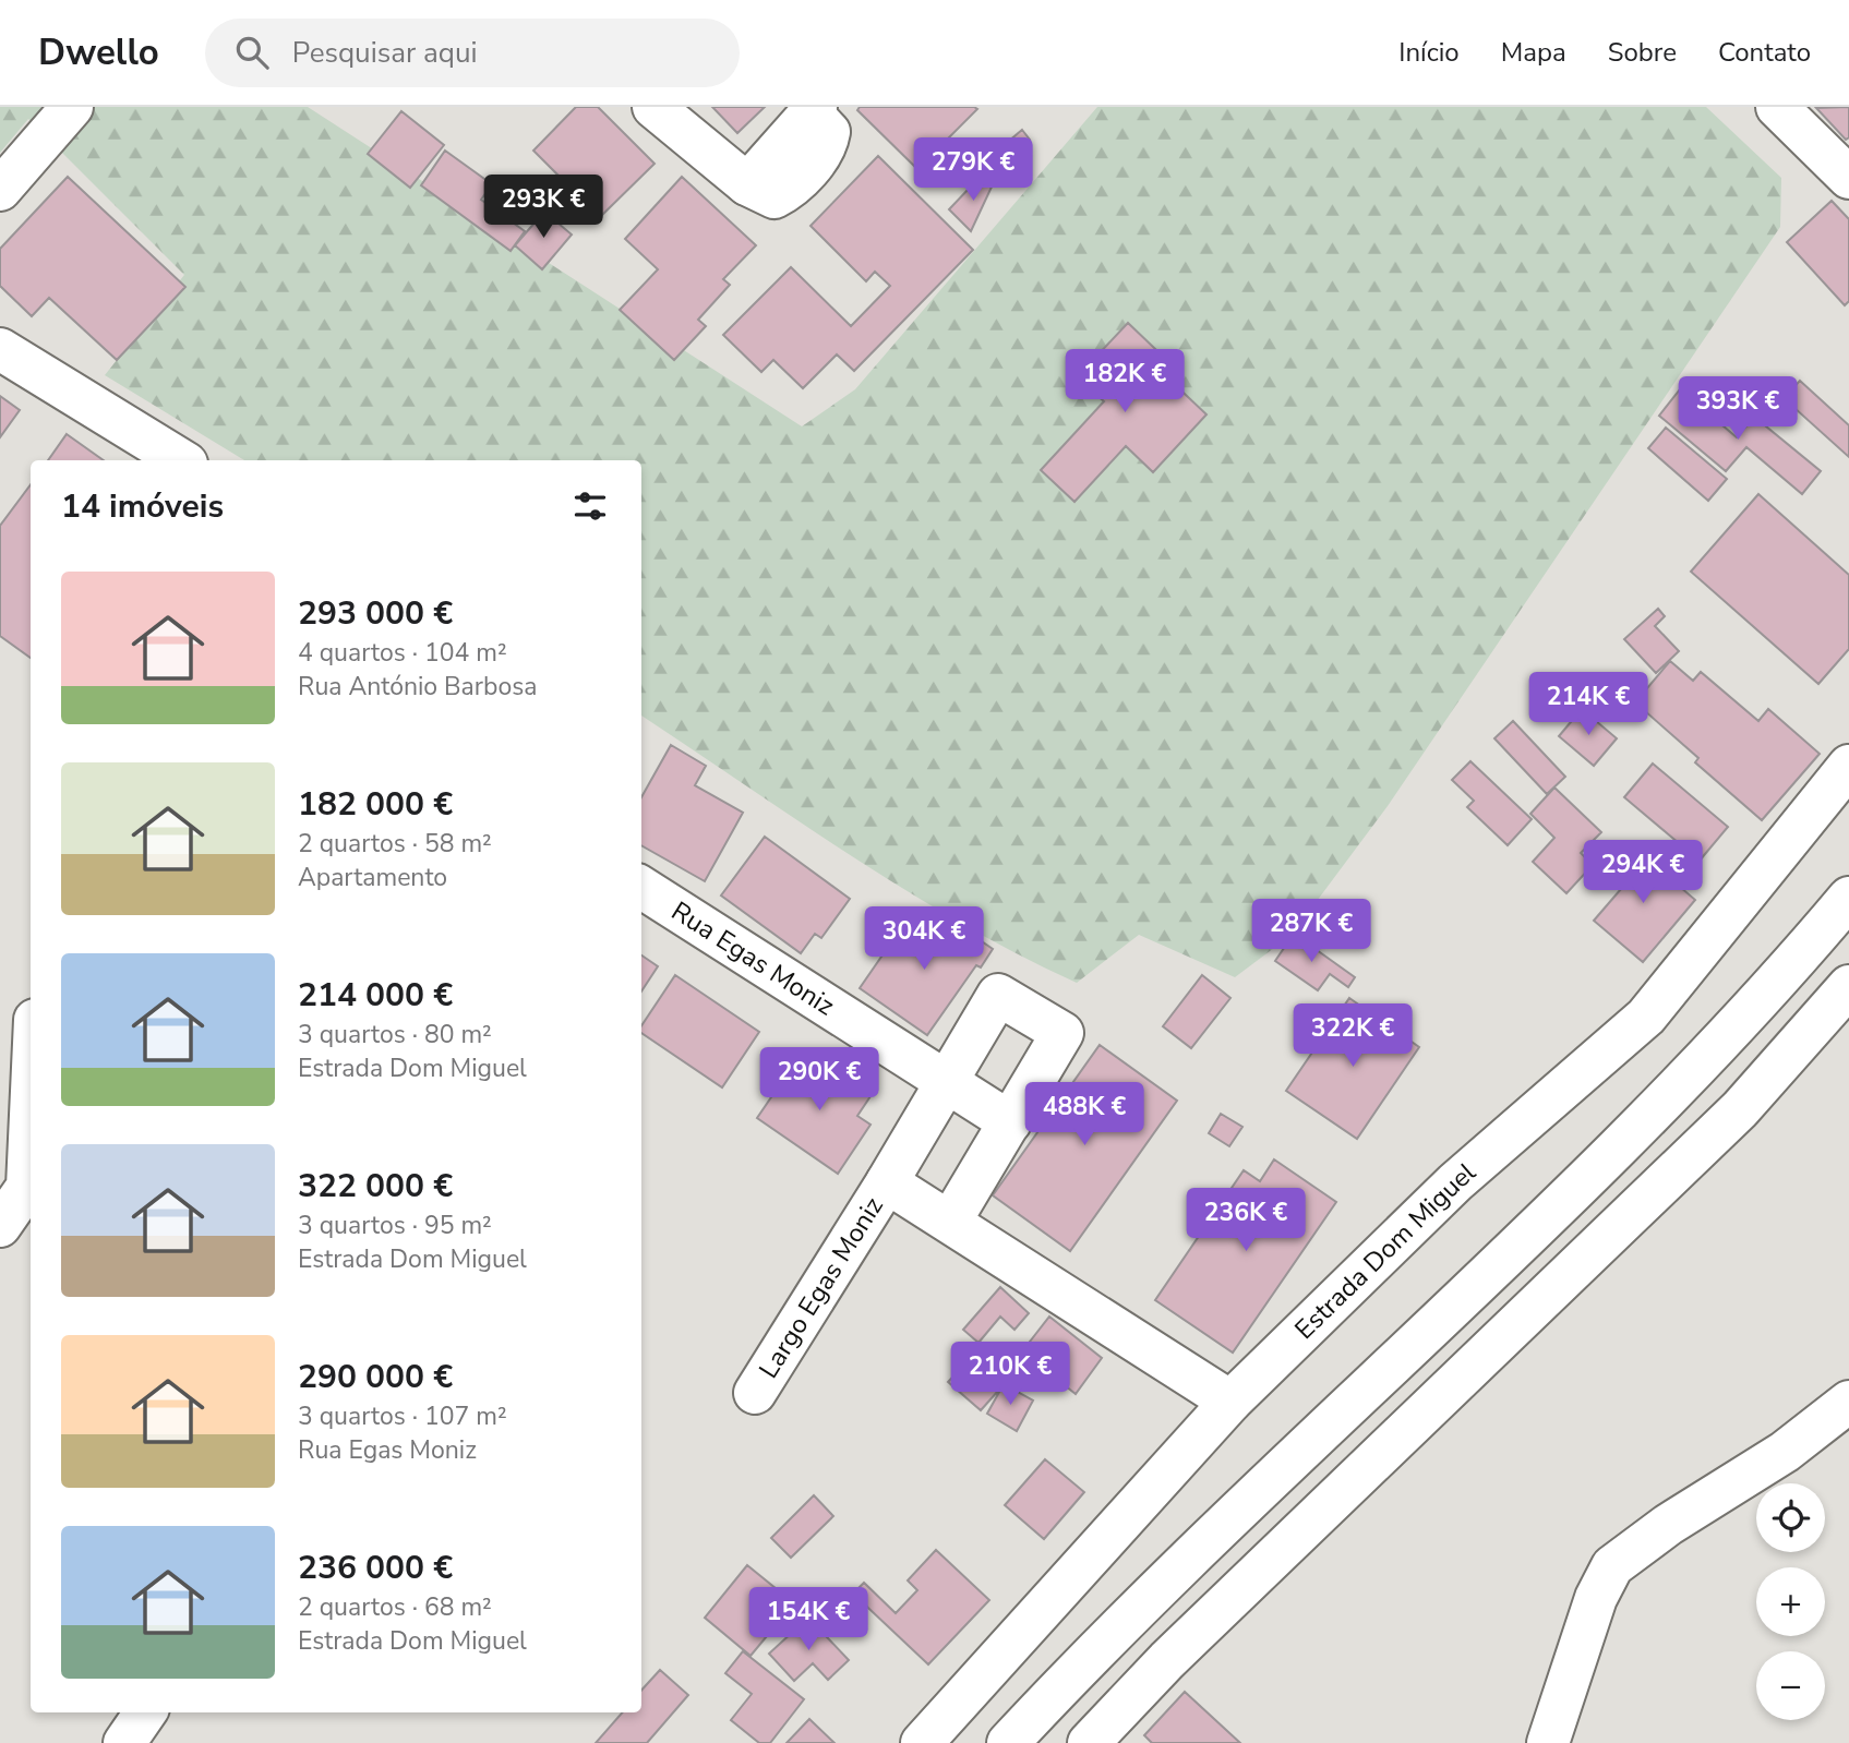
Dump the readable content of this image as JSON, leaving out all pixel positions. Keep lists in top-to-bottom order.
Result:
{
  "streets": {
    "street": ["Rua Egas Moniz", "Estrada Dom Miguel", "Largo Egas Moniz"]
  },
  "page": {
    "header": "Dwello",
    "search": "Pesquisar aqui",
    "nav": [
      "Início",
      "Mapa",
      "Sobre",
      "Contato"
    ],
    "price": [
      "279K €",
      "293K €",
      "182K €",
      "393K €",
      "214K €",
      "294K €",
      "287K €",
      "304K €",
      "322K €",
      "290K €",
      "488K €",
      "236K €",
      "210K €",
      "154K €"
    ],
    "heading": "14 imóveis",
    "list": [
      {
        "name": "293 000 €",
        "note": "4 quartos · 104 m² · Rua António Barbosa"
      },
      {
        "name": "182 000 €",
        "note": "2 quartos · 58 m² · Apartamento"
      },
      {
        "name": "214 000 €",
        "note": "3 quartos · 80 m² · Estrada Dom Miguel"
      },
      {
        "name": "322 000 €",
        "note": "3 quartos · 95 m² · Estrada Dom Miguel"
      },
      {
        "name": "290 000 €",
        "note": "3 quartos · 107 m² · Rua Egas Moniz"
      },
      {
        "name": "236 000 €",
        "note": "2 quartos · 68 m² · Estrada Dom Miguel"
      }
    ],
    "map_buttons": ["+", "−"]
  }
}
